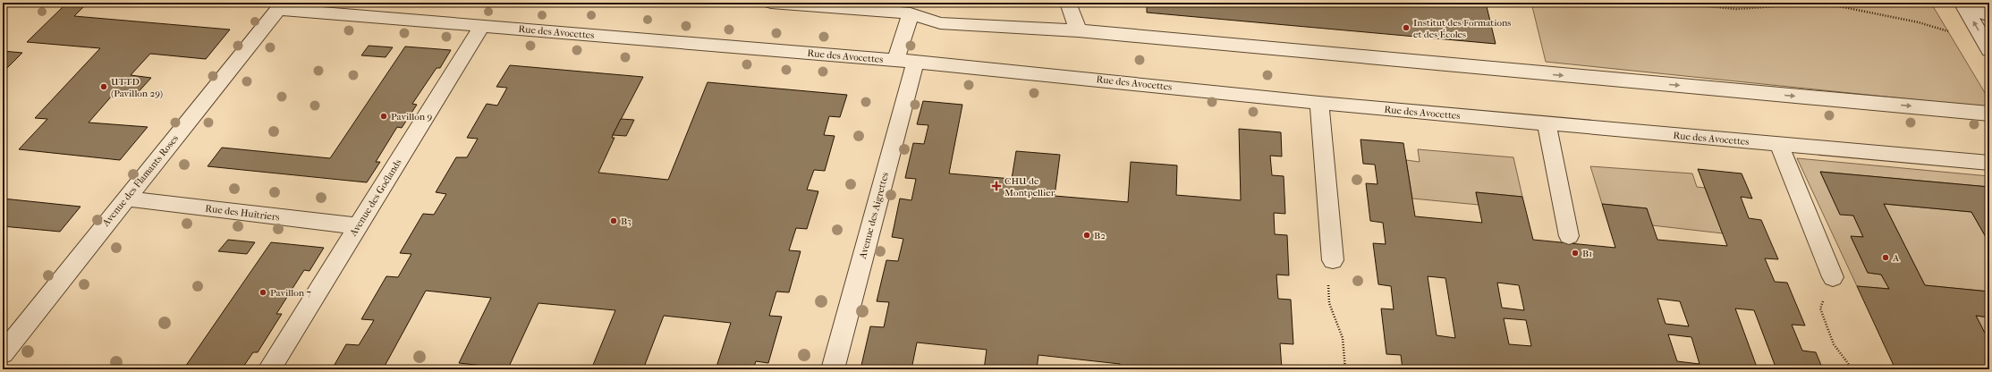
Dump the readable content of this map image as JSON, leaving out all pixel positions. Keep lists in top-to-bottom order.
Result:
{
  "streets": {
    "lane": [
      "Rue des Avocettes",
      "Avenue des Flamants Roses",
      "Avenue des Goélands",
      "Rue des Huîtriers",
      "Avenue des Aigrettes"
    ]
  },
  "crossings": [
    ["Rue des Avocettes", "Avenue des Flamants Roses"],
    ["Rue des Avocettes", "Avenue des Goélands"],
    ["Rue des Avocettes", "Avenue des Aigrettes"],
    ["Avenue des Flamants Roses", "Rue des Huîtriers"],
    ["Avenue des Goélands", "Rue des Huîtriers"]
  ],
  "places": {
    "other": [
      "Institut des Formations et des Écoles",
      "UTTD (Pavillon 29)",
      "Pavillon 9",
      "B3",
      "B2",
      "B1",
      "A",
      "Pavillon 7"
    ],
    "health": ["CHU de Montpellier"]
  }
}
